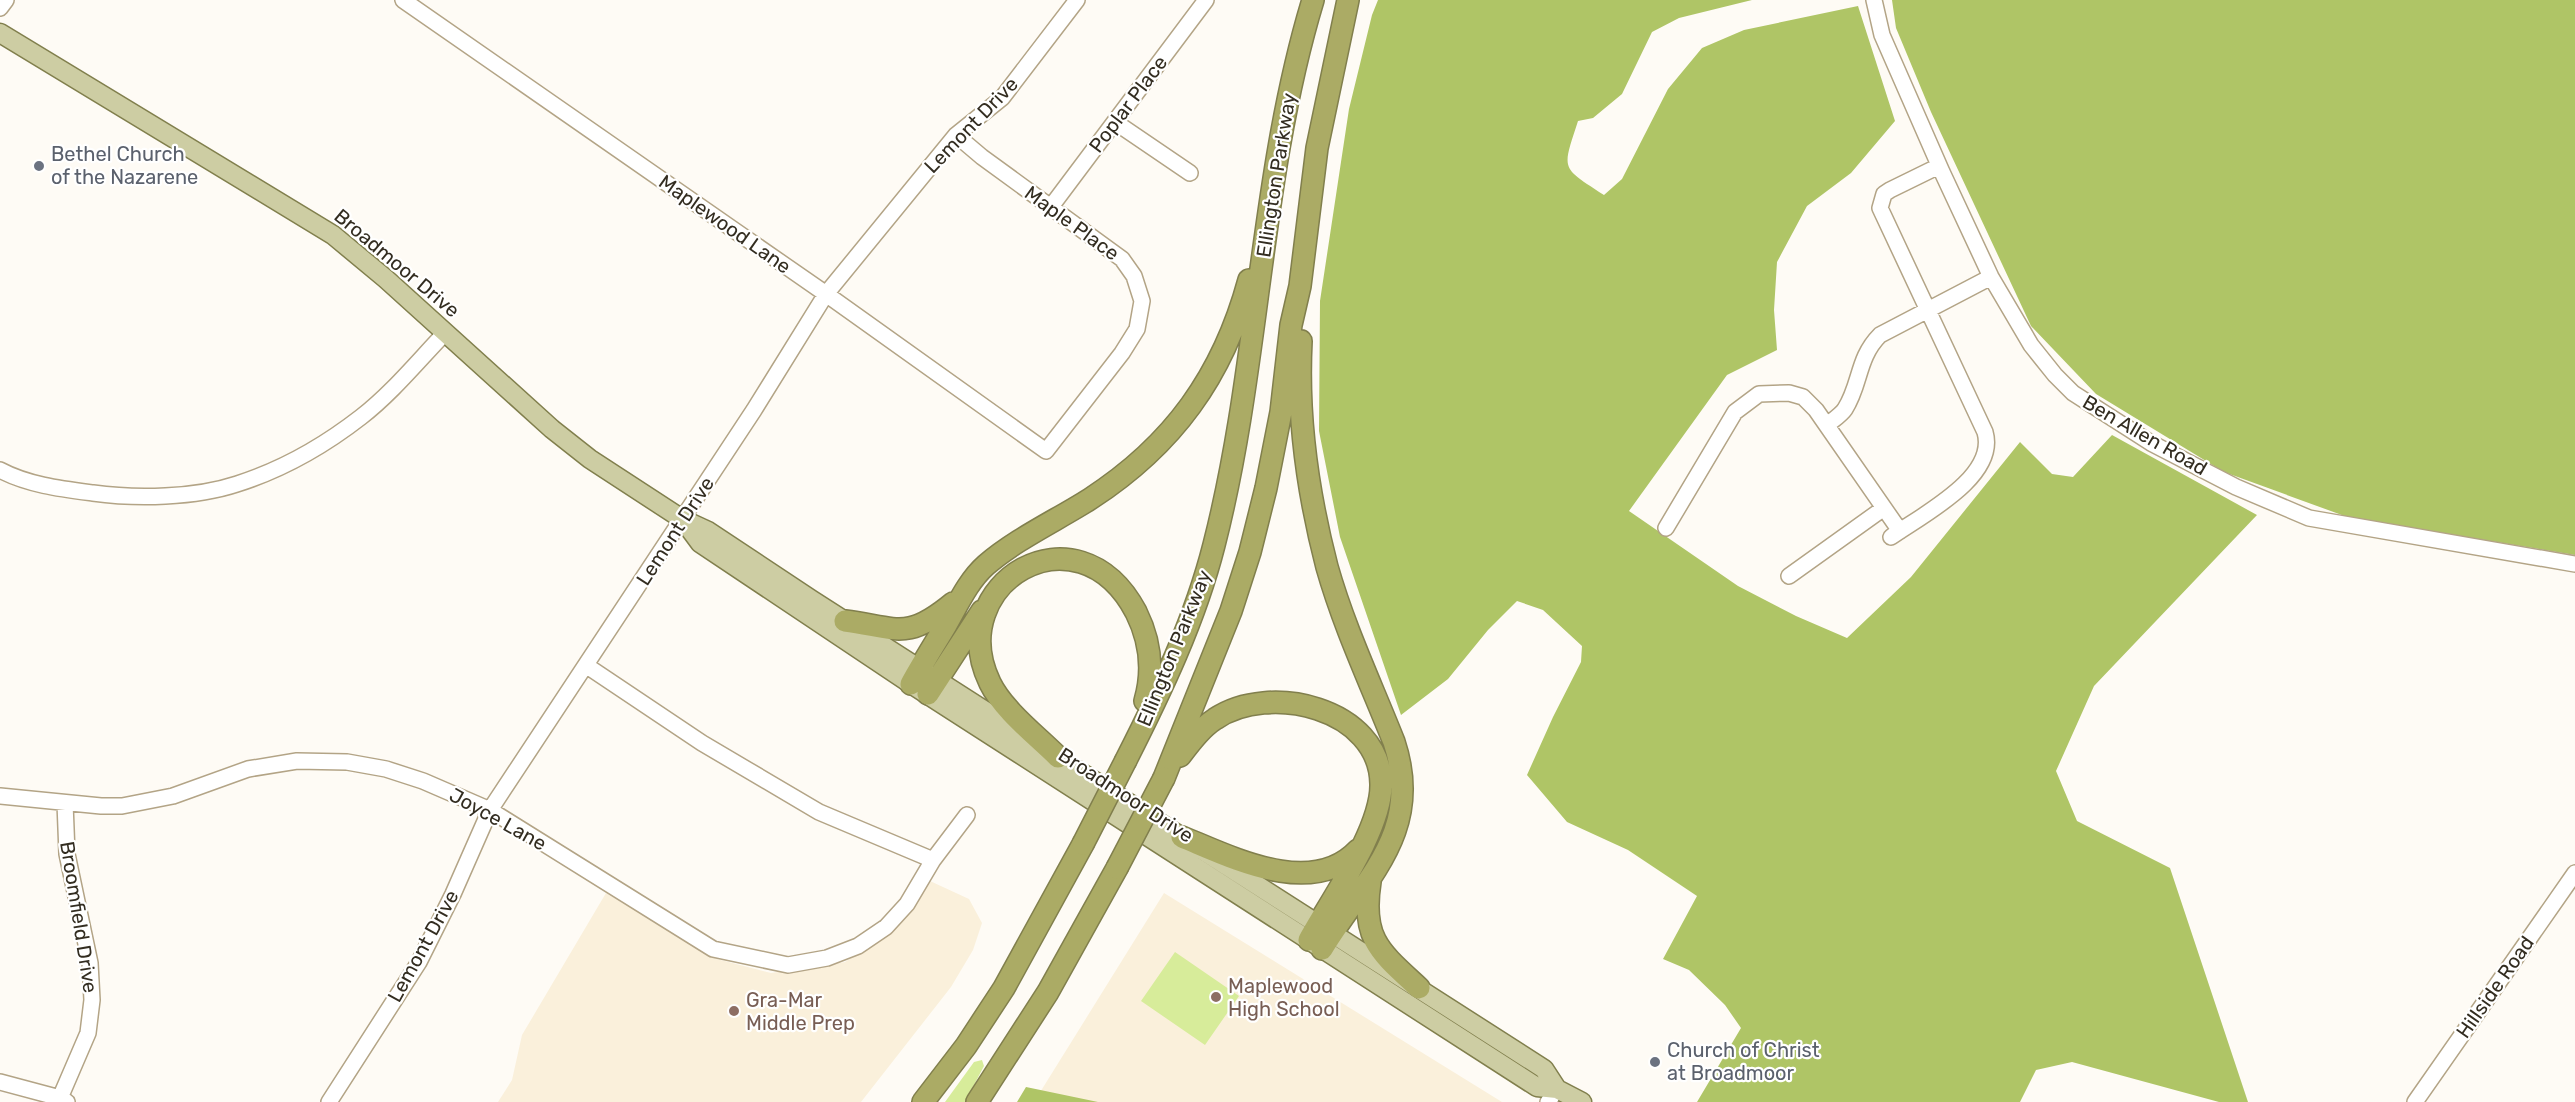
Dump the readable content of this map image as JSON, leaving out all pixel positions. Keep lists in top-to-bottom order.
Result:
{
  "streets": {
    "highway": ["Ellington Parkway"],
    "main road": ["Broadmoor Drive"],
    "street": [
      "Poplar Place",
      "Lemont Drive",
      "Maple Place",
      "Maplewood Lane",
      "Ben Allen Road",
      "Joyce Lane",
      "Broomfield Drive",
      "Hillside Road"
    ]
  },
  "crossings": [
    ["Poplar Place", "Maple Place"],
    ["Lemont Drive", "Maple Place"],
    ["Lemont Drive", "Maplewood Lane"],
    ["Lemont Drive", "Broadmoor Drive"],
    ["Lemont Drive", "Joyce Lane"],
    ["Maple Place", "Maplewood Lane"],
    ["Joyce Lane", "Broomfield Drive"]
  ],
  "places": [
    "Bethel Church of the Nazarene",
    "Maplewood High School",
    "Gra-Mar Middle Prep",
    "Church of Christ at Broadmoor"
  ]
}
